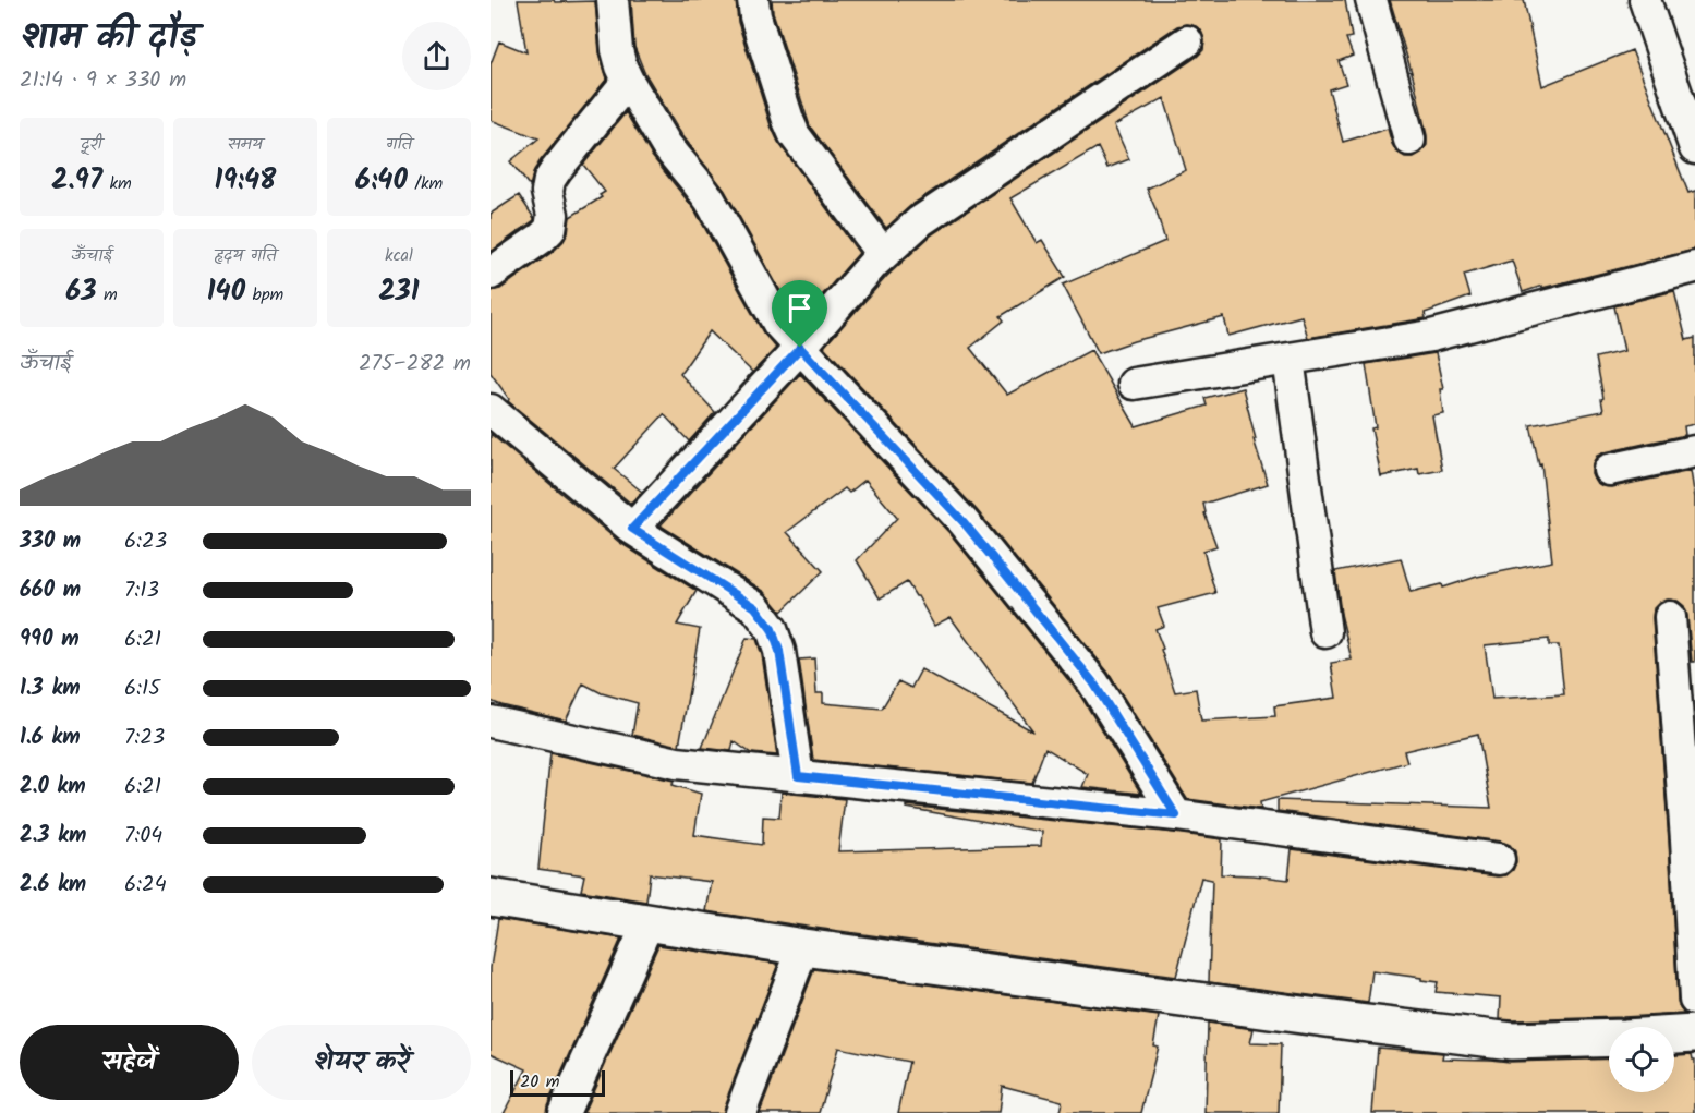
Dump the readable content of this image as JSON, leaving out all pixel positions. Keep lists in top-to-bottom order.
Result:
{
  "scale_bar": "20 m",
  "page": {
    "heading": ["शाम की दौड़", "21:14 · 9 × 330 m"],
    "stats": [
      ["दूरी", "2.97 km"],
      ["समय", "19:48"],
      ["गति", "6:40 /km"],
      ["ऊँचाई", "63 m"],
      ["हृदय गति", "140 bpm"],
      ["kcal", "231"]
    ],
    "chart": ["ऊँचाई", "275–282 m"],
    "list": [
      {
        "name": "330 m",
        "note": "6:23"
      },
      {
        "name": "660 m",
        "note": "7:13"
      },
      {
        "name": "990 m",
        "note": "6:21"
      },
      {
        "name": "1.3 km",
        "note": "6:15"
      },
      {
        "name": "1.6 km",
        "note": "7:23"
      },
      {
        "name": "2.0 km",
        "note": "6:21"
      },
      {
        "name": "2.3 km",
        "note": "7:04"
      },
      {
        "name": "2.6 km",
        "note": "6:24"
      }
    ],
    "buttons": ["सहेजें", "शेयर करें"],
    "scale": "20 m"
  }
}
